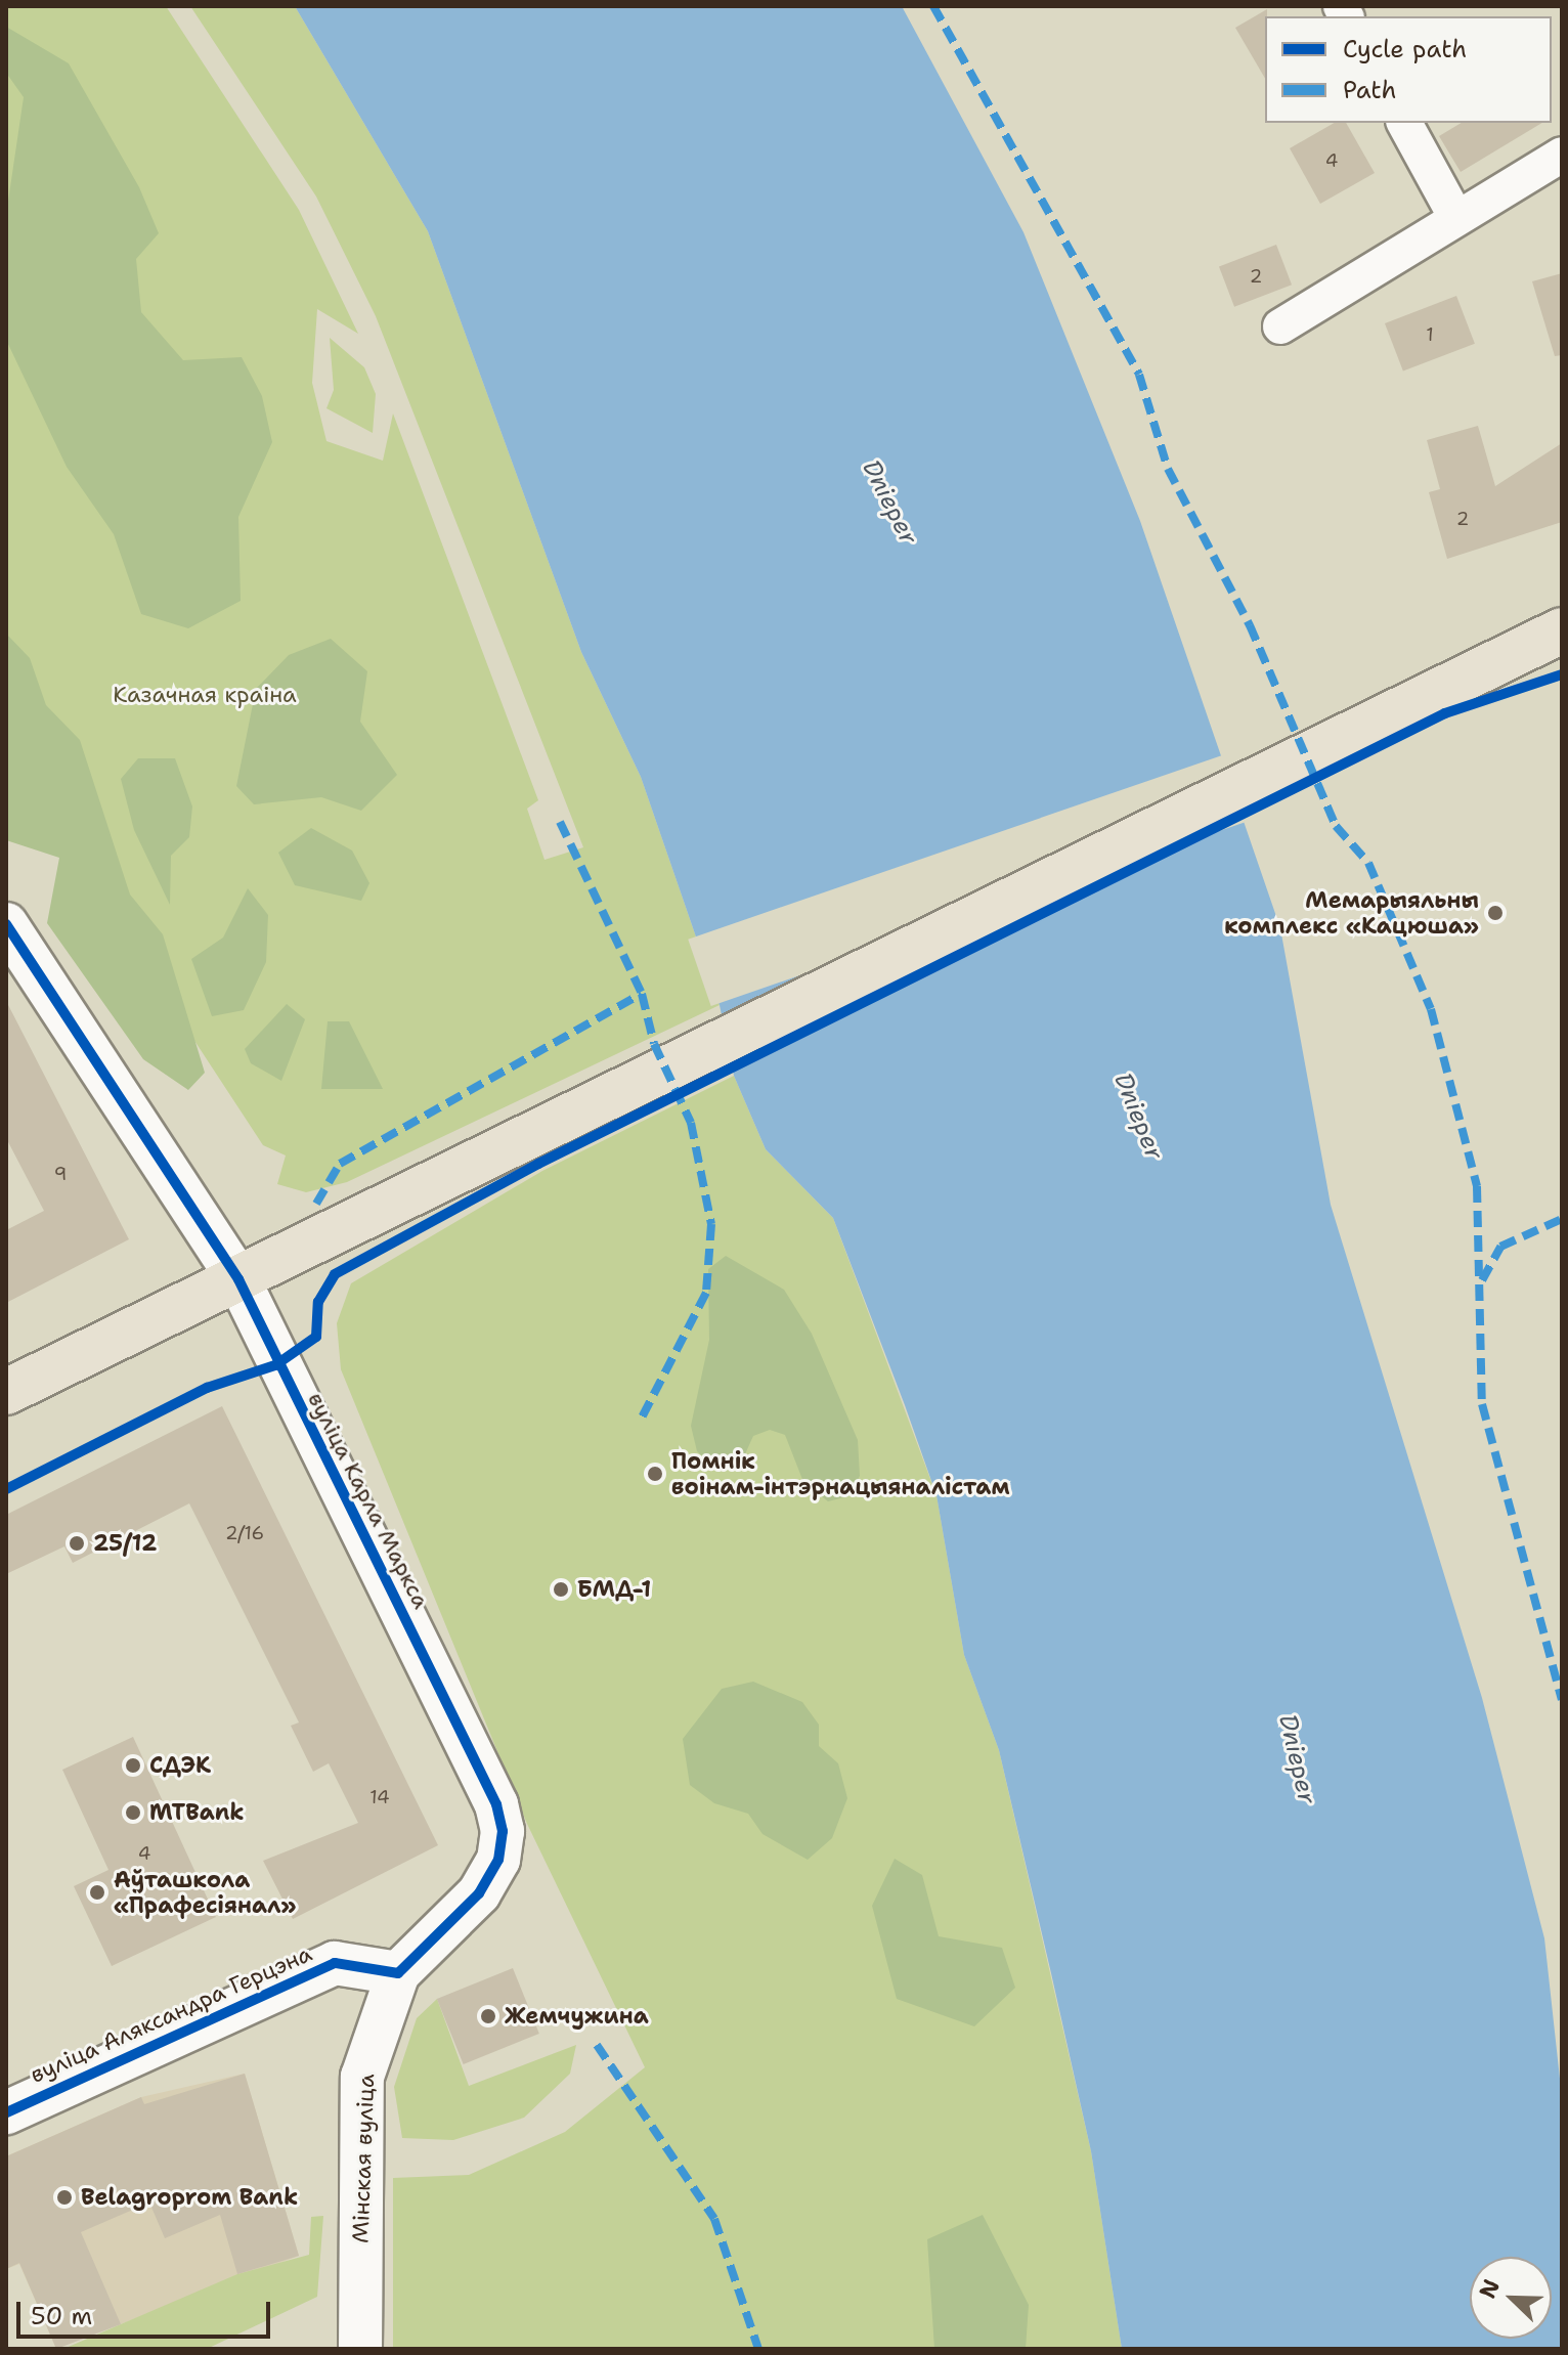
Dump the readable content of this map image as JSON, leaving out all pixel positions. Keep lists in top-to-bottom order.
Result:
{
  "streets": {
    "street": ["вуліца Карла Маркса", "вуліца Аляксандра Герцэна", "Мінская вуліца"]
  },
  "crossings": [
    ["вуліца Карла Маркса", "вуліца Аляксандра Герцэна"],
    ["вуліца Карла Маркса", "Мінская вуліца"],
    ["вуліца Аляксандра Герцэна", "Мінская вуліца"]
  ],
  "water": ["Dnieper"],
  "parks": ["Казачная краіна"],
  "places": [
    "Мемарыяльны комплекс «Кацюша»",
    "Помнік воінам-інтэрнацыяналістам",
    "25/12",
    "БМД-1",
    "СДЭК",
    "MTBank",
    "Аўташкола «Прафесіянал»",
    "Жемчужина",
    "Belagroprom Bank"
  ],
  "house_numbers": [
    "4",
    "2",
    "1",
    "2",
    "9",
    "2/16",
    "14",
    "4"
  ],
  "legend": ["Cycle path", "Path"],
  "scale_bar": "50 m",
  "north": "top left"
}
